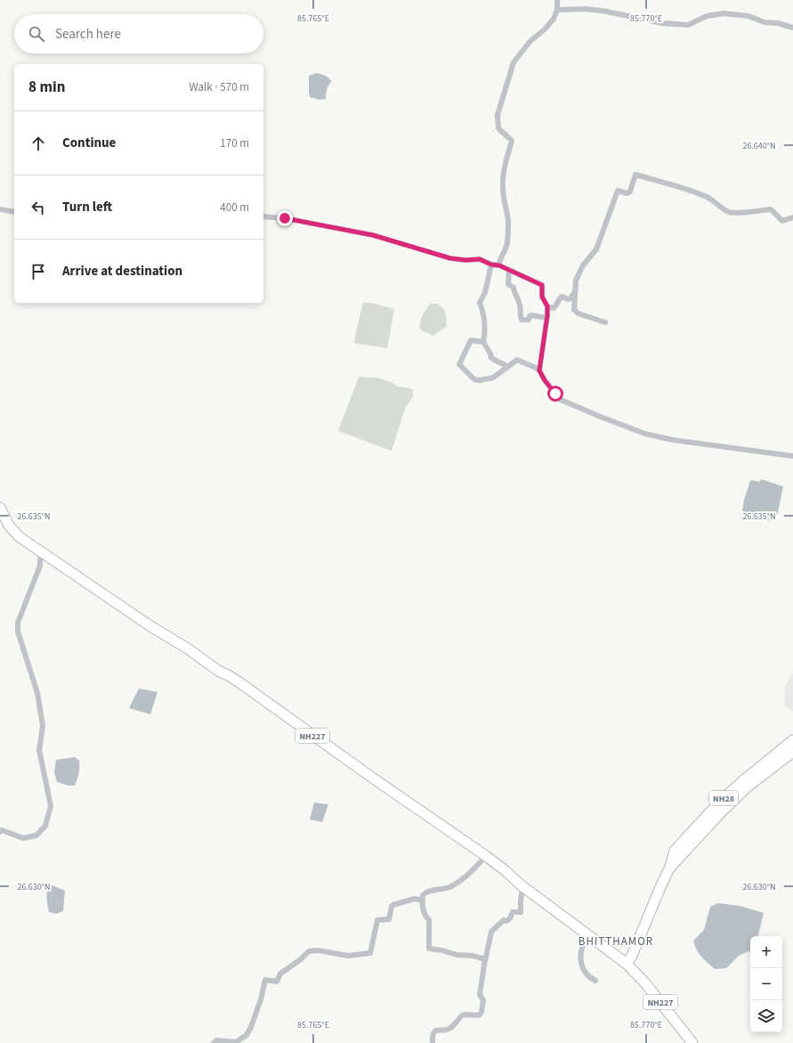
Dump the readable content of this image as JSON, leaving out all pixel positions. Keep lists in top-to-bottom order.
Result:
{
  "streets": {
    "highway": ["NH227", "NH28"]
  },
  "crossings": [
    ["NH227", "NH28"]
  ],
  "districts": ["BHITTHAMOR"],
  "page": {
    "search": "Search here",
    "heading": ["8 min", "Walk · 570 m"],
    "list": [
      ["Continue", "170 m"],
      ["Turn left", "400 m"],
      "Arrive at destination"
    ],
    "map_buttons": ["+", "−"]
  },
  "coordinates": [
    "85.765°E",
    "85.770°E",
    "26.640°N",
    "26.635°N",
    "26.630°N"
  ]
}
